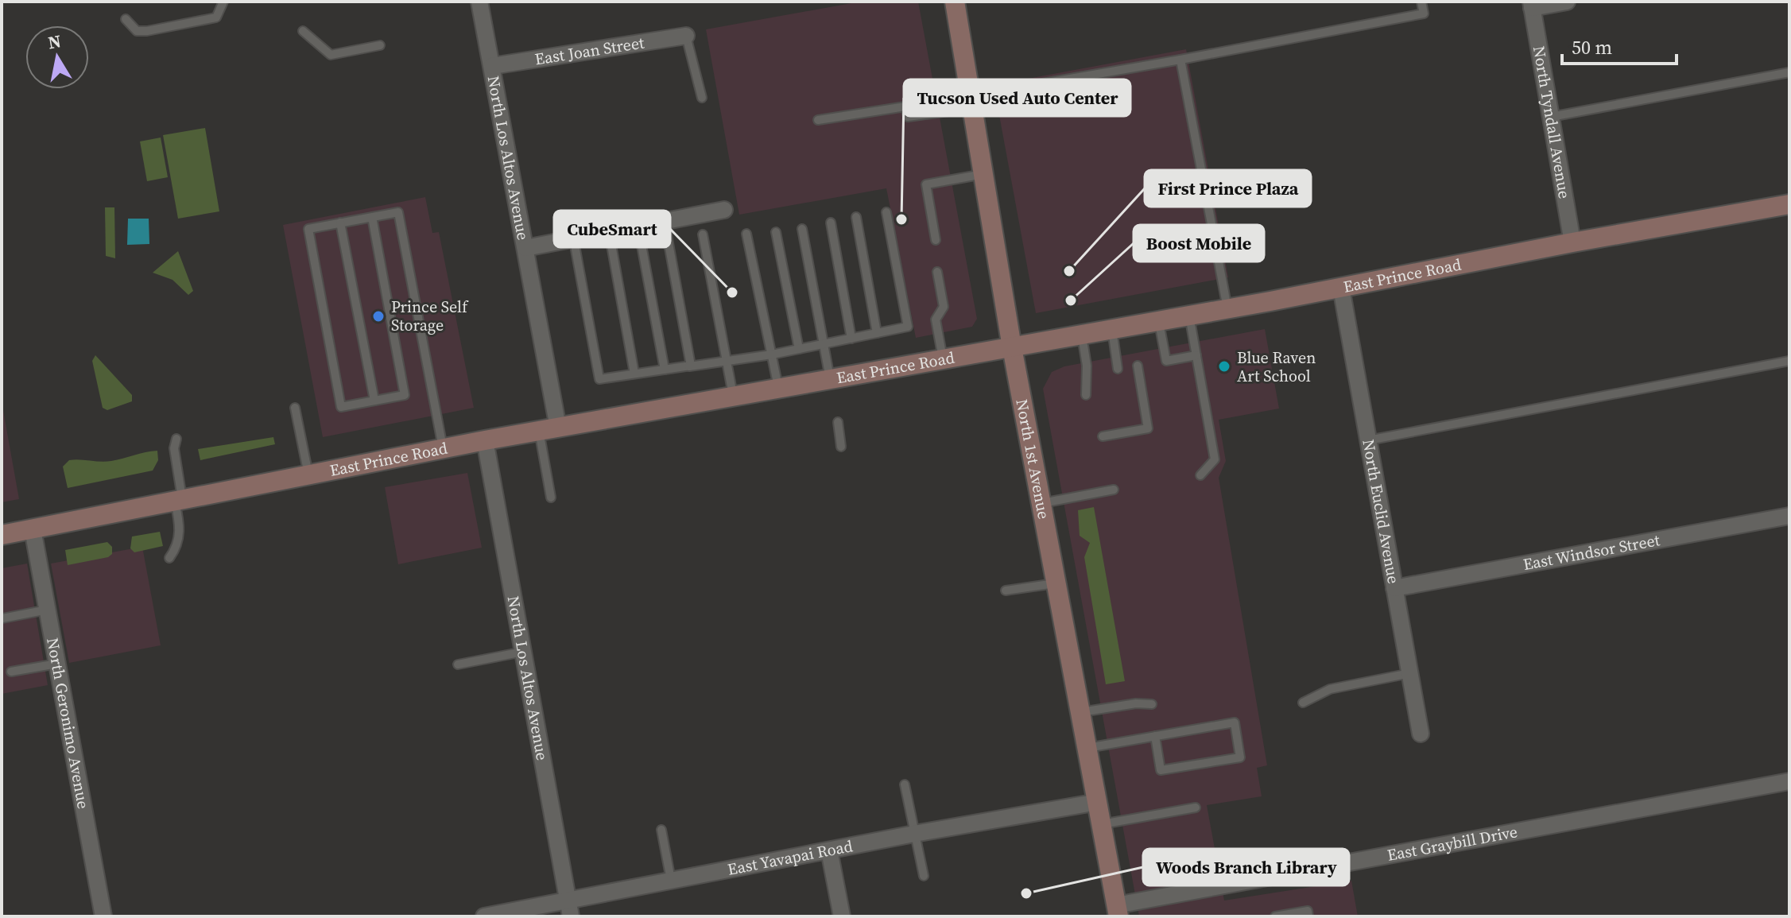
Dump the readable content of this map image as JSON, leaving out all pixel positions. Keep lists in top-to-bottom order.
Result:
{
  "streets": {
    "main road": ["East Prince Road", "North 1st Avenue"],
    "street": [
      "East Joan Street",
      "North Tyndall Avenue",
      "North Los Altos Avenue",
      "North Euclid Avenue",
      "East Windsor Street",
      "North Geronimo Avenue",
      "East Graybill Drive",
      "East Yavapai Road"
    ]
  },
  "crossings": [
    ["East Joan Street", "North Los Altos Avenue"],
    ["North Tyndall Avenue", "East Prince Road"],
    ["North Los Altos Avenue", "East Prince Road"],
    ["North Los Altos Avenue", "East Yavapai Road"],
    ["East Prince Road", "North 1st Avenue"],
    ["East Prince Road", "North Euclid Avenue"],
    ["East Prince Road", "North Geronimo Avenue"],
    ["North 1st Avenue", "East Graybill Drive"],
    ["North 1st Avenue", "East Yavapai Road"],
    ["North Euclid Avenue", "East Windsor Street"]
  ],
  "places": [
    "Tucson Used Auto Center",
    "First Prince Plaza",
    "CubeSmart",
    "Boost Mobile",
    "Prince Self Storage",
    "Blue Raven Art School",
    "Woods Branch Library"
  ],
  "scale_bar": "50 m",
  "north": "top"
}
